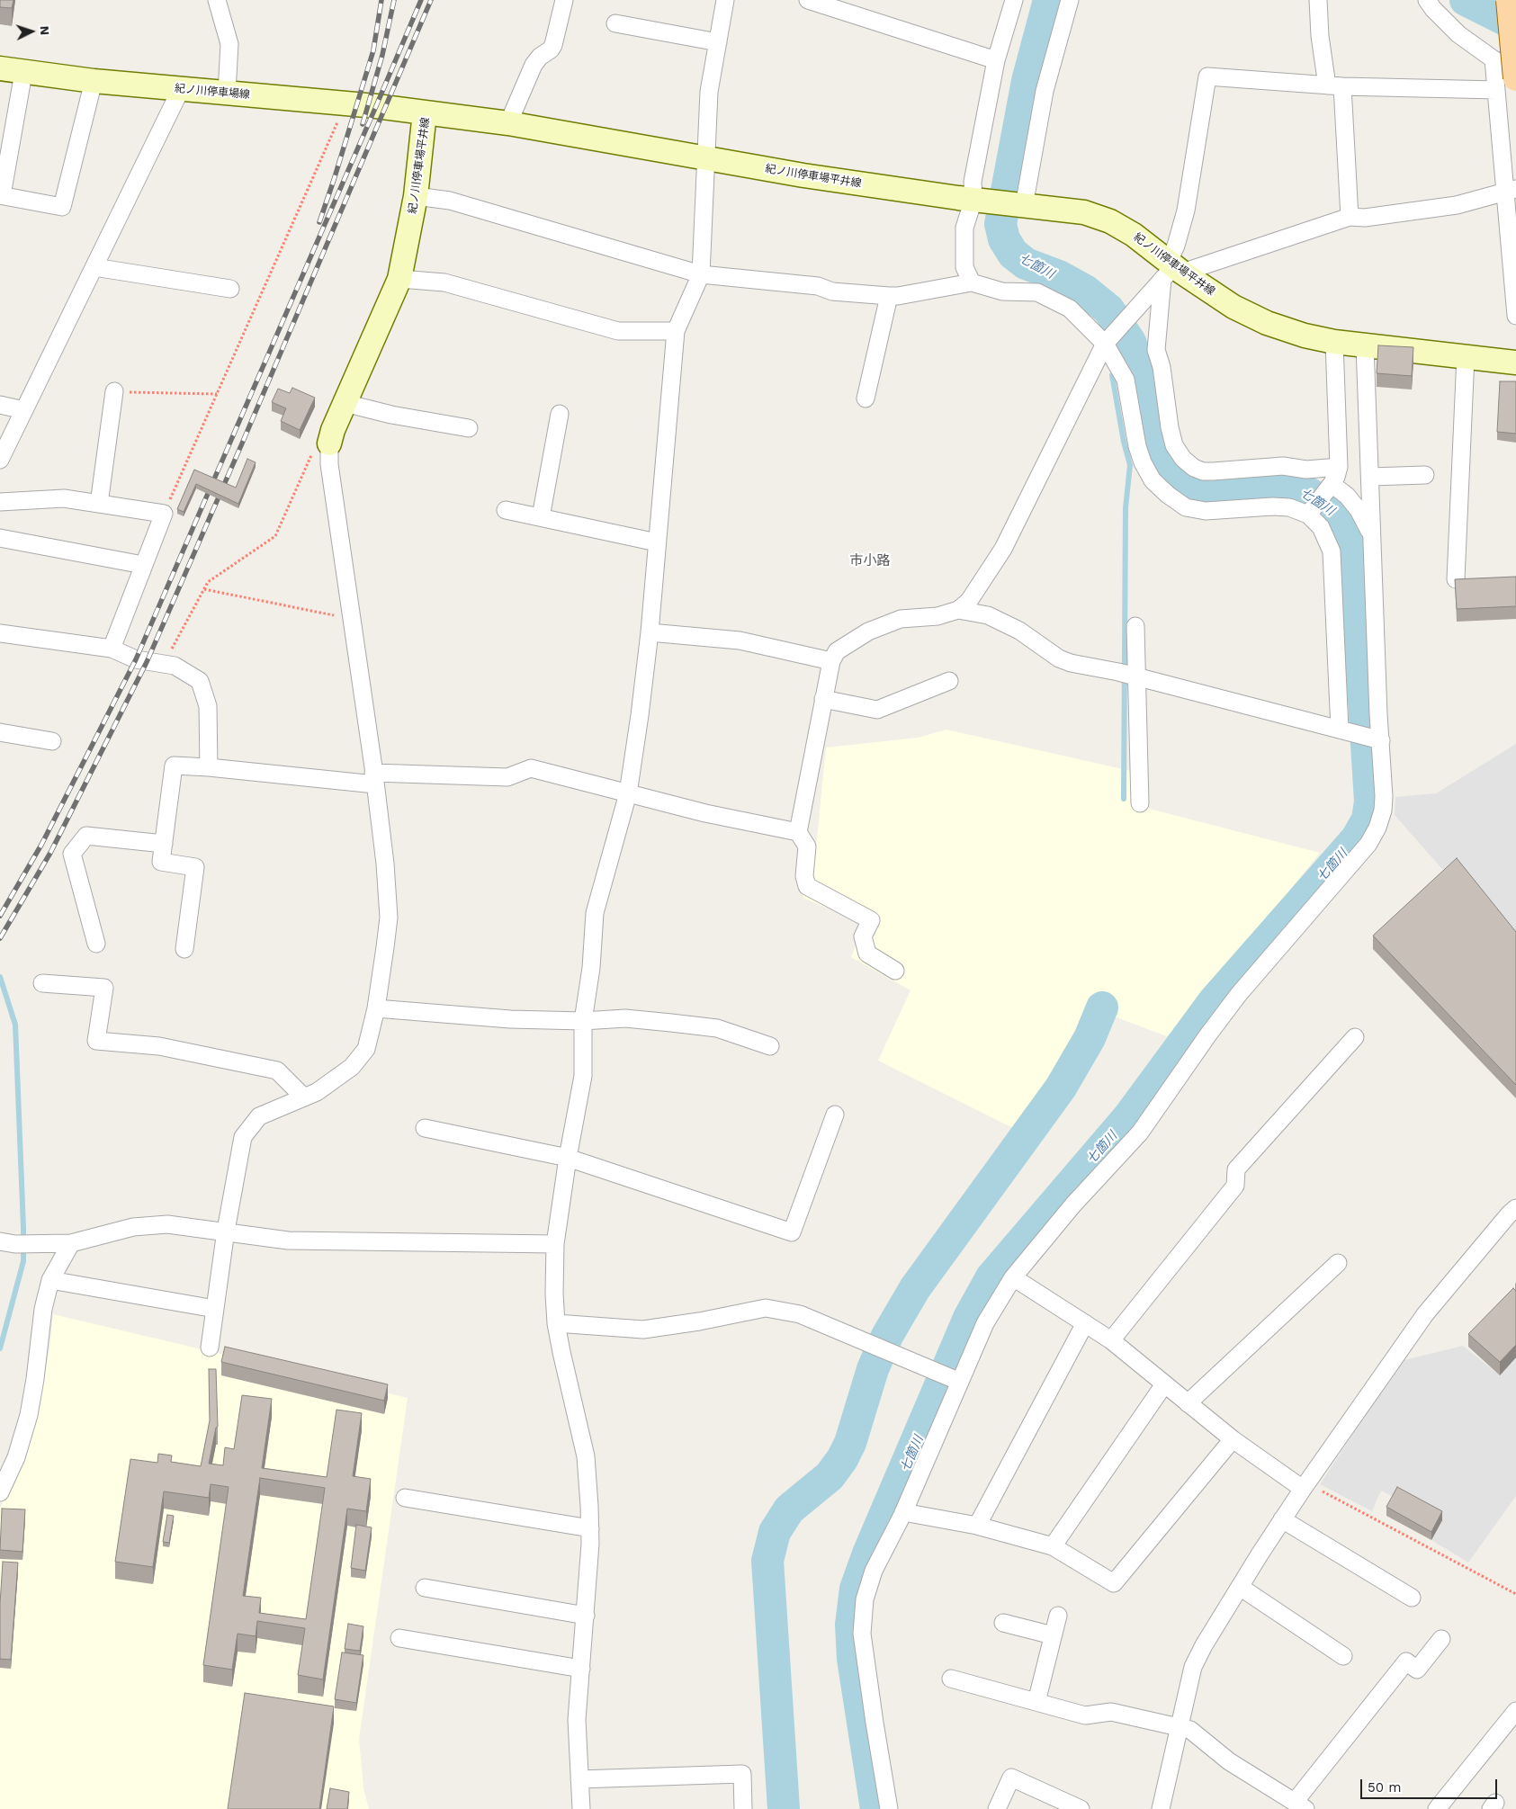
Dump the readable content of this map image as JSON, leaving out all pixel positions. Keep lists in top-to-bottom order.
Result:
{
  "streets": {
    "main road": ["紀ノ川停車場線", "紀ノ川停車場平井線"]
  },
  "crossings": [
    ["紀ノ川停車場線", "紀ノ川停車場平井線"]
  ],
  "districts": ["市小路"],
  "water": ["七箇川"],
  "scale_bar": "50 m",
  "north": "right"
}
